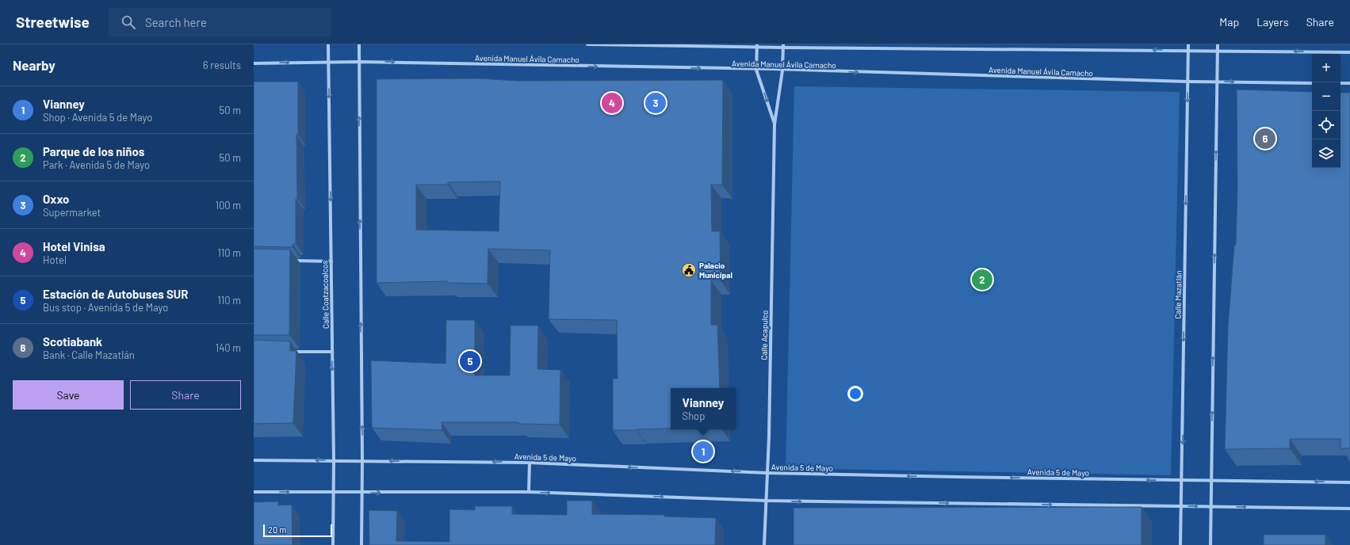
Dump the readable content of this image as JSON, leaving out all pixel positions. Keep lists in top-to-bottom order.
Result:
{
  "streets": {
    "street": [
      "Avenida Manuel Ávila Camacho",
      "Calle Coatzacoalcos",
      "Calle Mazatlán",
      "Calle Acapulco",
      "Avenida 5 de Mayo"
    ]
  },
  "crossings": [
    ["Avenida Manuel Ávila Camacho", "Calle Coatzacoalcos"],
    ["Avenida Manuel Ávila Camacho", "Calle Mazatlán"],
    ["Avenida Manuel Ávila Camacho", "Calle Acapulco"],
    ["Calle Coatzacoalcos", "Avenida 5 de Mayo"],
    ["Calle Mazatlán", "Avenida 5 de Mayo"],
    ["Calle Acapulco", "Avenida 5 de Mayo"]
  ],
  "one_way": ["Calle Coatzacoalcos", "Calle Mazatlán"],
  "places": {
    "public building": ["Palacio Municipal"]
  },
  "scale_bar": "20 m",
  "page": {
    "header": "Streetwise",
    "search": "Search here",
    "nav": ["Map", "Layers", "Share"],
    "heading": ["Nearby", "6 results"],
    "map_buttons": ["+", "−"],
    "list": [
      {
        "mark": "1",
        "name": "Vianney",
        "note": "Shop · Avenida 5 de Mayo",
        "value": "50 m"
      },
      {
        "mark": "2",
        "name": "Parque de los niños",
        "note": "Park · Avenida 5 de Mayo",
        "value": "50 m"
      },
      {
        "mark": "3",
        "name": "Oxxo",
        "note": "Supermarket",
        "value": "100 m"
      },
      {
        "mark": "4",
        "name": "Hotel Vinisa",
        "note": "Hotel",
        "value": "110 m"
      },
      {
        "mark": "5",
        "name": "Estación de Autobuses SUR",
        "note": "Bus stop · Avenida 5 de Mayo",
        "value": "110 m"
      },
      {
        "mark": "6",
        "name": "Scotiabank",
        "note": "Bank · Calle Mazatlán",
        "value": "140 m"
      }
    ],
    "pins": [
      "3",
      "4",
      "6",
      "2",
      "5",
      "1"
    ],
    "buttons": ["Save", "Share"],
    "popup": ["Vianney", "Shop"],
    "scale": "20 m"
  }
}
